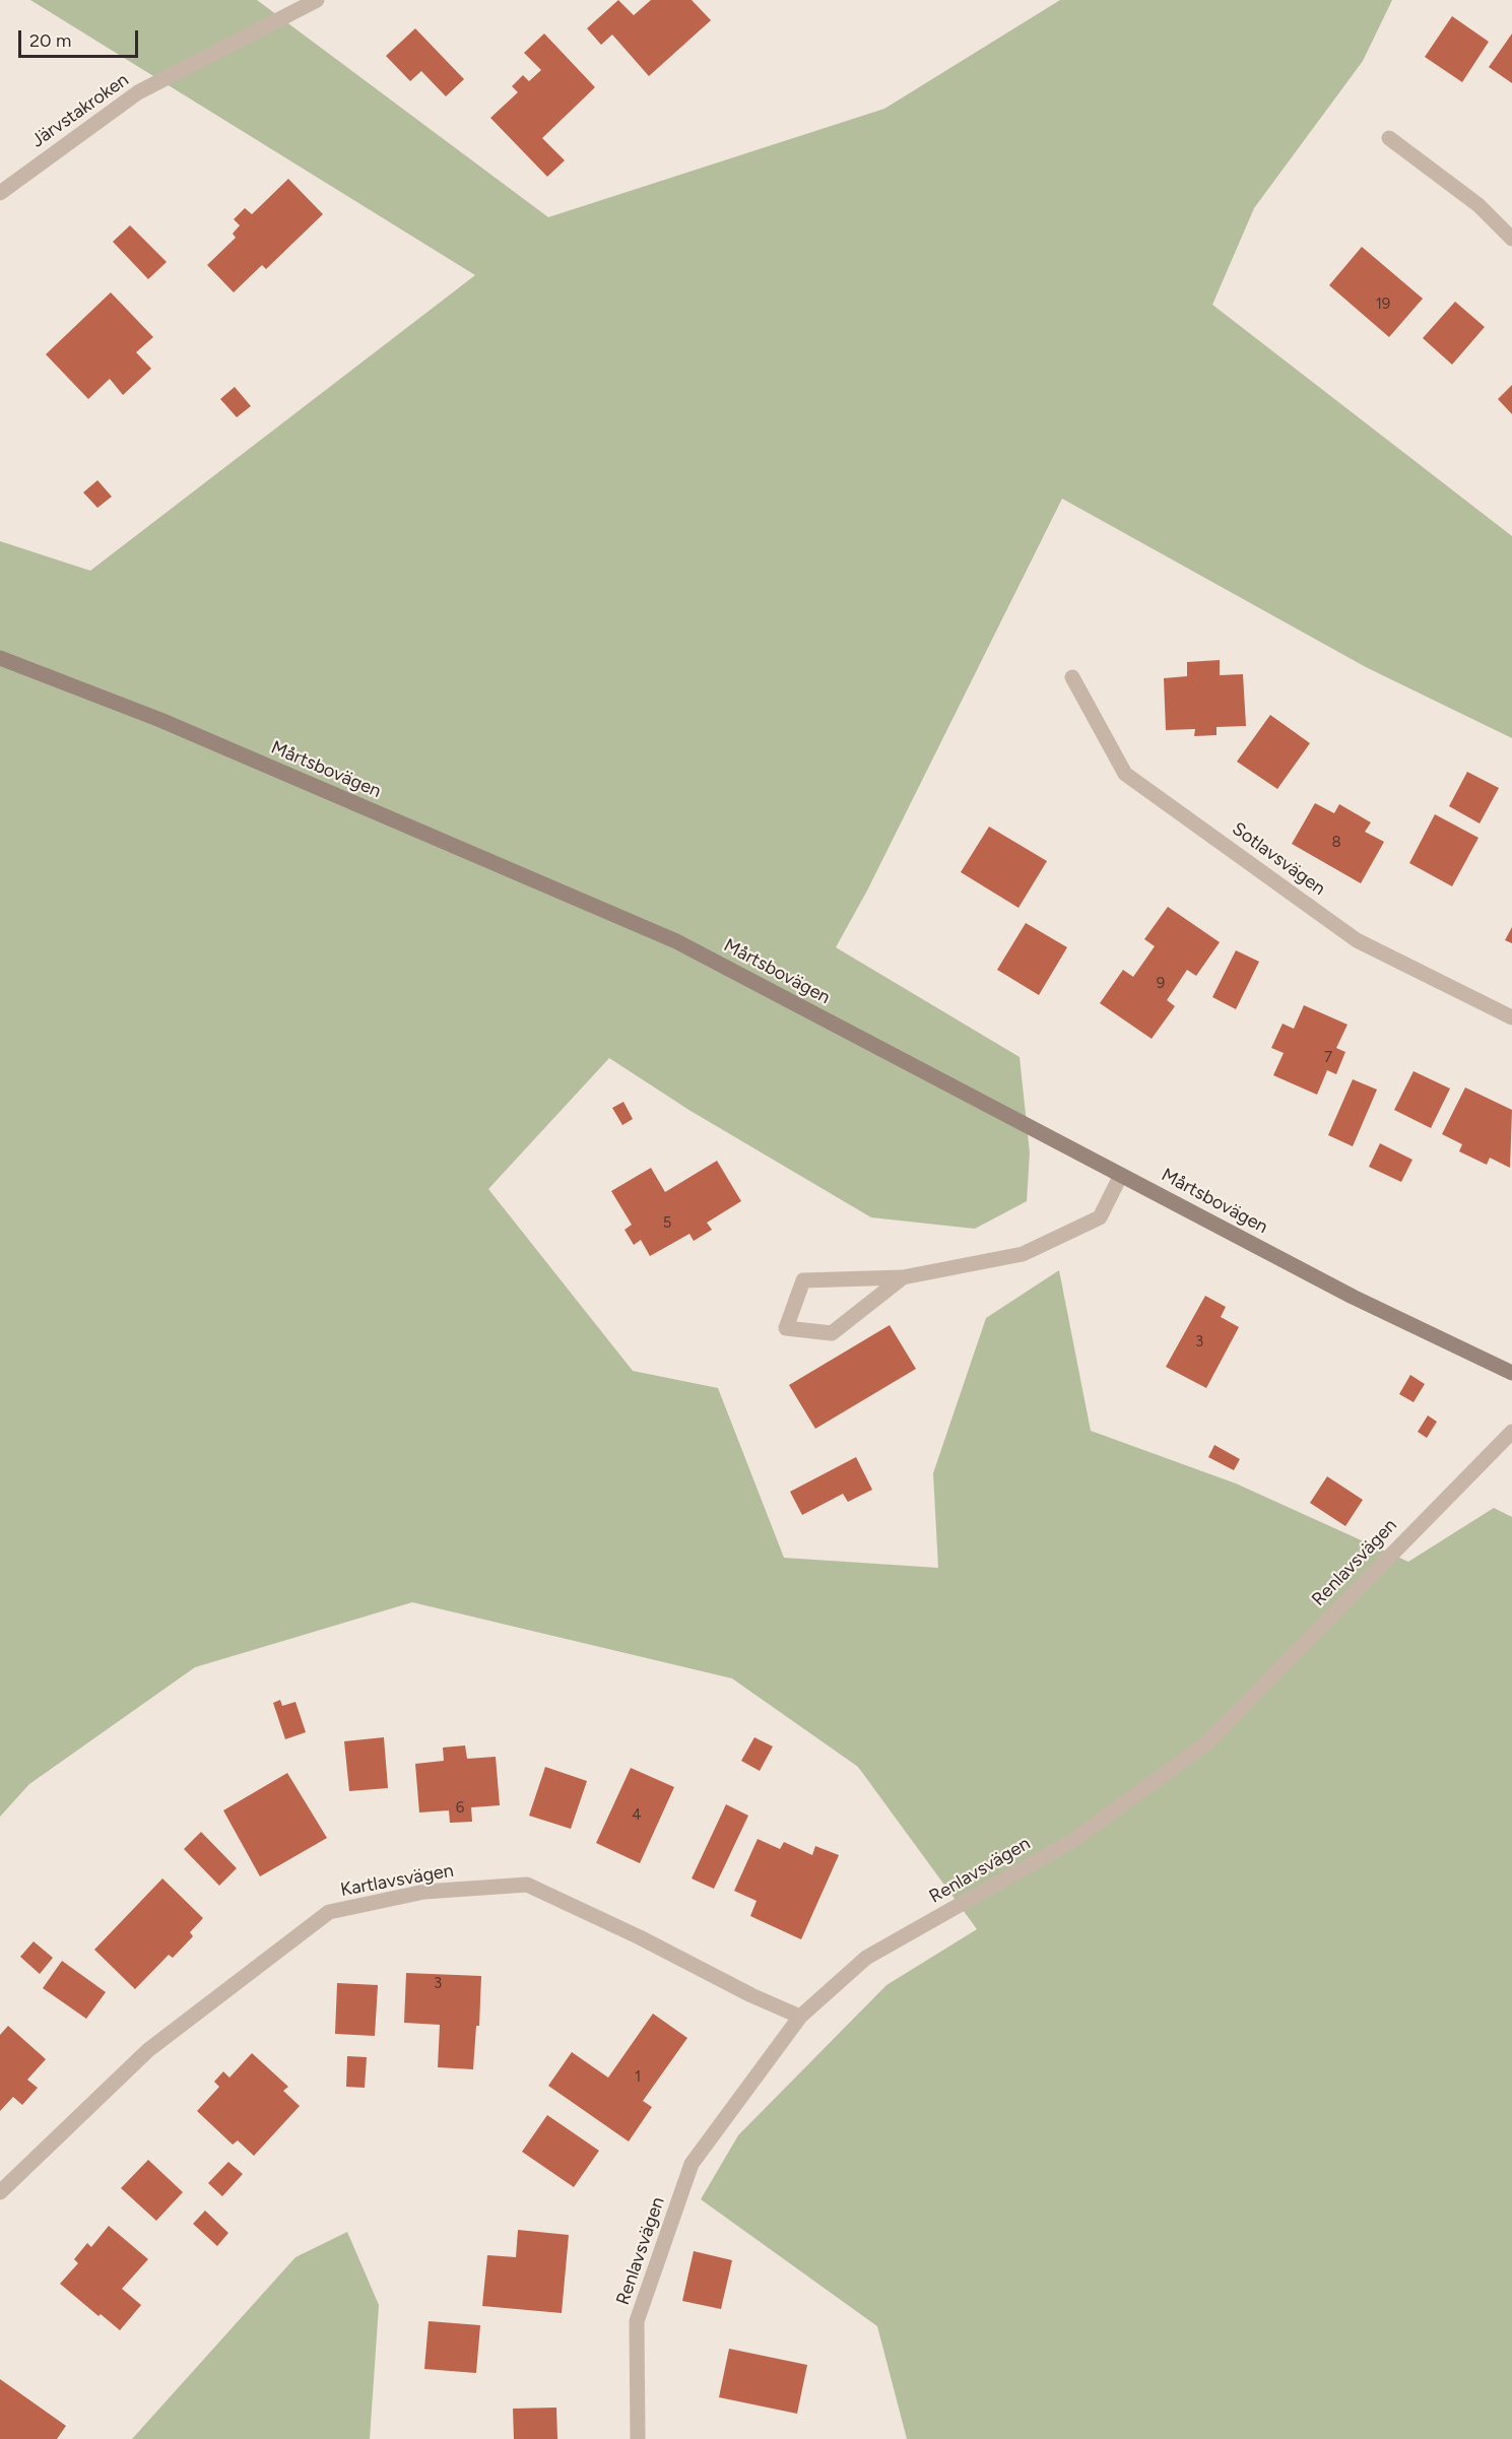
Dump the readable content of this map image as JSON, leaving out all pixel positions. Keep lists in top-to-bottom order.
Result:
{
  "streets": {
    "street": [
      "Järvstakroken",
      "Mårtsbovägen",
      "Sotlavsvägen",
      "Renlavsvägen",
      "Kartlavsvägen"
    ]
  },
  "crossings": [
    ["Renlavsvägen", "Kartlavsvägen"]
  ],
  "house_numbers": [
    "19",
    "8",
    "9",
    "7",
    "5",
    "3",
    "6",
    "4",
    "3",
    "1"
  ],
  "scale_bar": "20 m"
}
